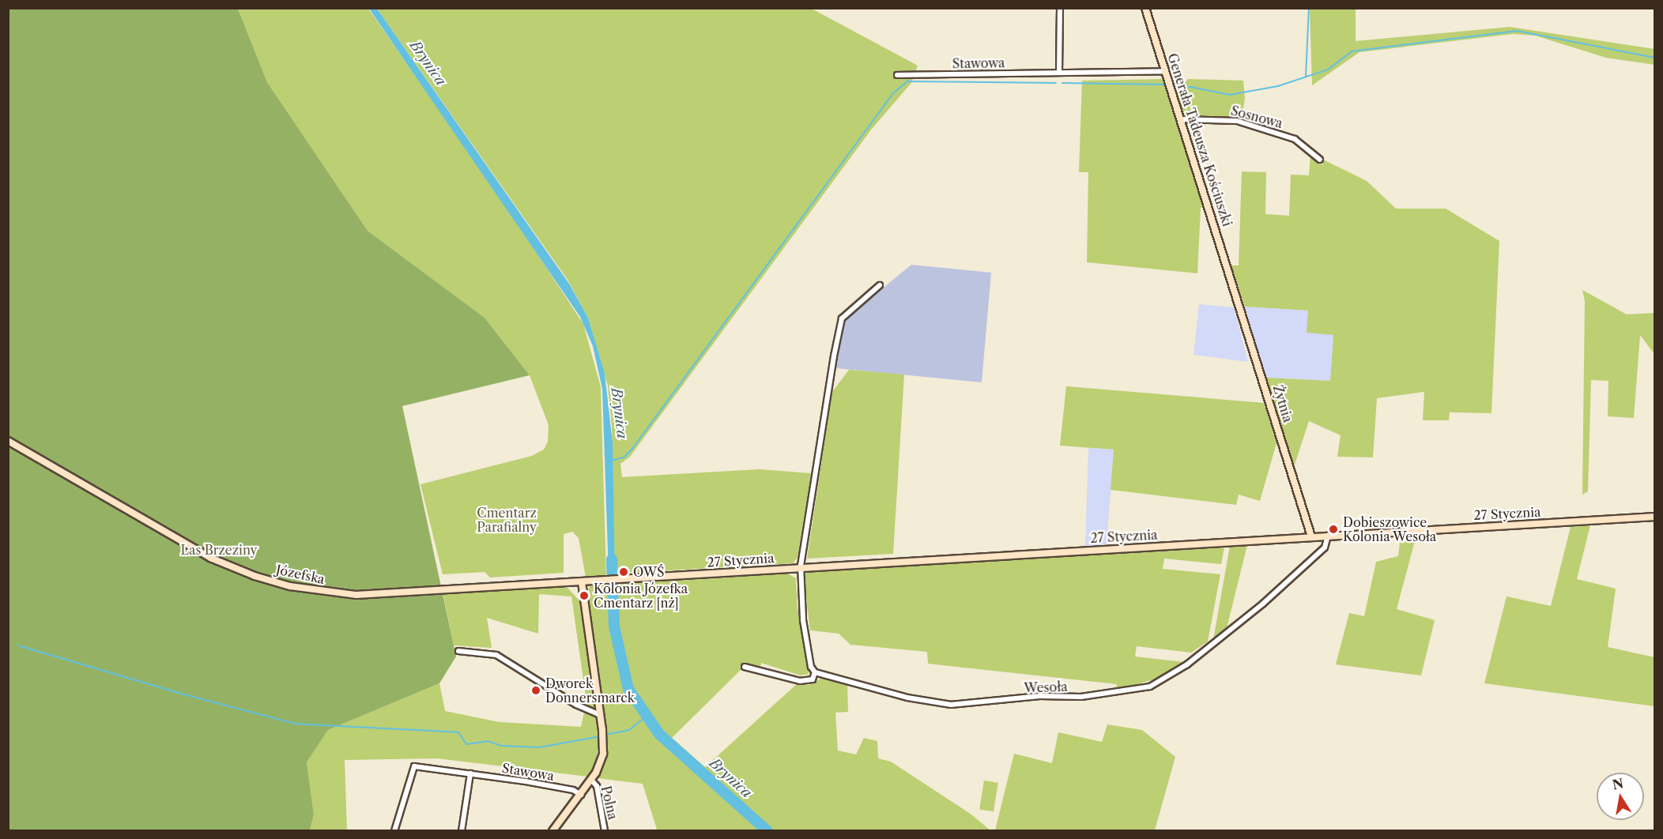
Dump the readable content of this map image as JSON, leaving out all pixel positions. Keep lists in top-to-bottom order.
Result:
{
  "streets": {
    "street": [
      "Stawowa",
      "Sosnowa",
      "Generała Tadeusza Kościuszki",
      "Żytnia",
      "27 Stycznia",
      "Józefska",
      "Wesoła",
      "Polna"
    ]
  },
  "crossings": [
    ["Stawowa", "Generała Tadeusza Kościuszki"],
    ["Sosnowa", "Generała Tadeusza Kościuszki"],
    ["Generała Tadeusza Kościuszki", "Żytnia"],
    ["Żytnia", "27 Stycznia"],
    ["27 Stycznia", "Józefska"],
    ["27 Stycznia", "Wesoła"]
  ],
  "water": ["Brynica"],
  "parks": ["Cmentarz Parafialny", "Las Brzeziny"],
  "places": [
    "Dobieszowice Kolonia Wesoła",
    "OWŚ",
    "Kolonia Józefka Cmentarz [nż]",
    "Dworek Donnersmarck"
  ],
  "north": "top"
}
